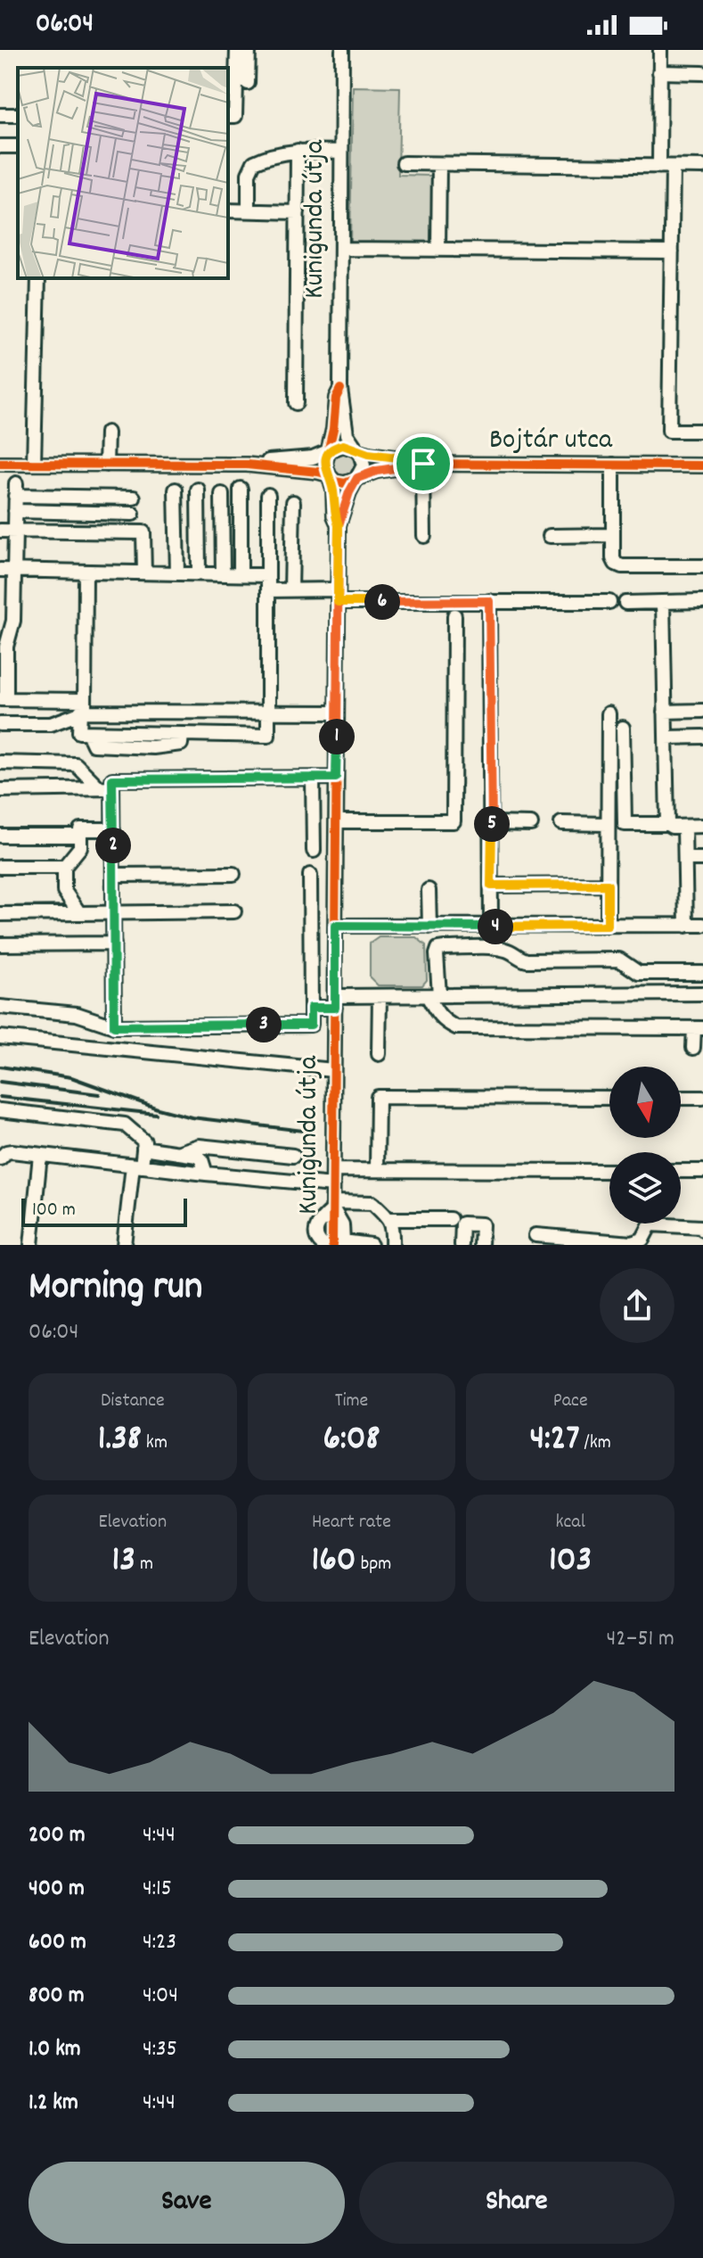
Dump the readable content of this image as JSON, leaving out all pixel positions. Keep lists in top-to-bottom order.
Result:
{
  "streets": {
    "street": ["Kunigunda útja", "Bojtár utca"]
  },
  "crossings": [
    ["Kunigunda útja", "Bojtár utca"]
  ],
  "scale_bar": "100 m",
  "north": "bottom",
  "page": {
    "status": "06:04",
    "pins": [
      "6",
      "1",
      "5",
      "2",
      "4",
      "3"
    ],
    "scale": "100 m",
    "heading": ["Morning run", "06:04"],
    "stats": [
      ["Distance", "1.38 km"],
      ["Time", "6:08"],
      ["Pace", "4:27 /km"],
      ["Elevation", "13 m"],
      ["Heart rate", "160 bpm"],
      ["kcal", "103"]
    ],
    "chart": ["Elevation", "42–51 m"],
    "list": [
      {
        "name": "200 m",
        "note": "4:44"
      },
      {
        "name": "400 m",
        "note": "4:15"
      },
      {
        "name": "600 m",
        "note": "4:23"
      },
      {
        "name": "800 m",
        "note": "4:04"
      },
      {
        "name": "1.0 km",
        "note": "4:35"
      },
      {
        "name": "1.2 km",
        "note": "4:44"
      }
    ],
    "buttons": ["Save", "Share"]
  }
}
